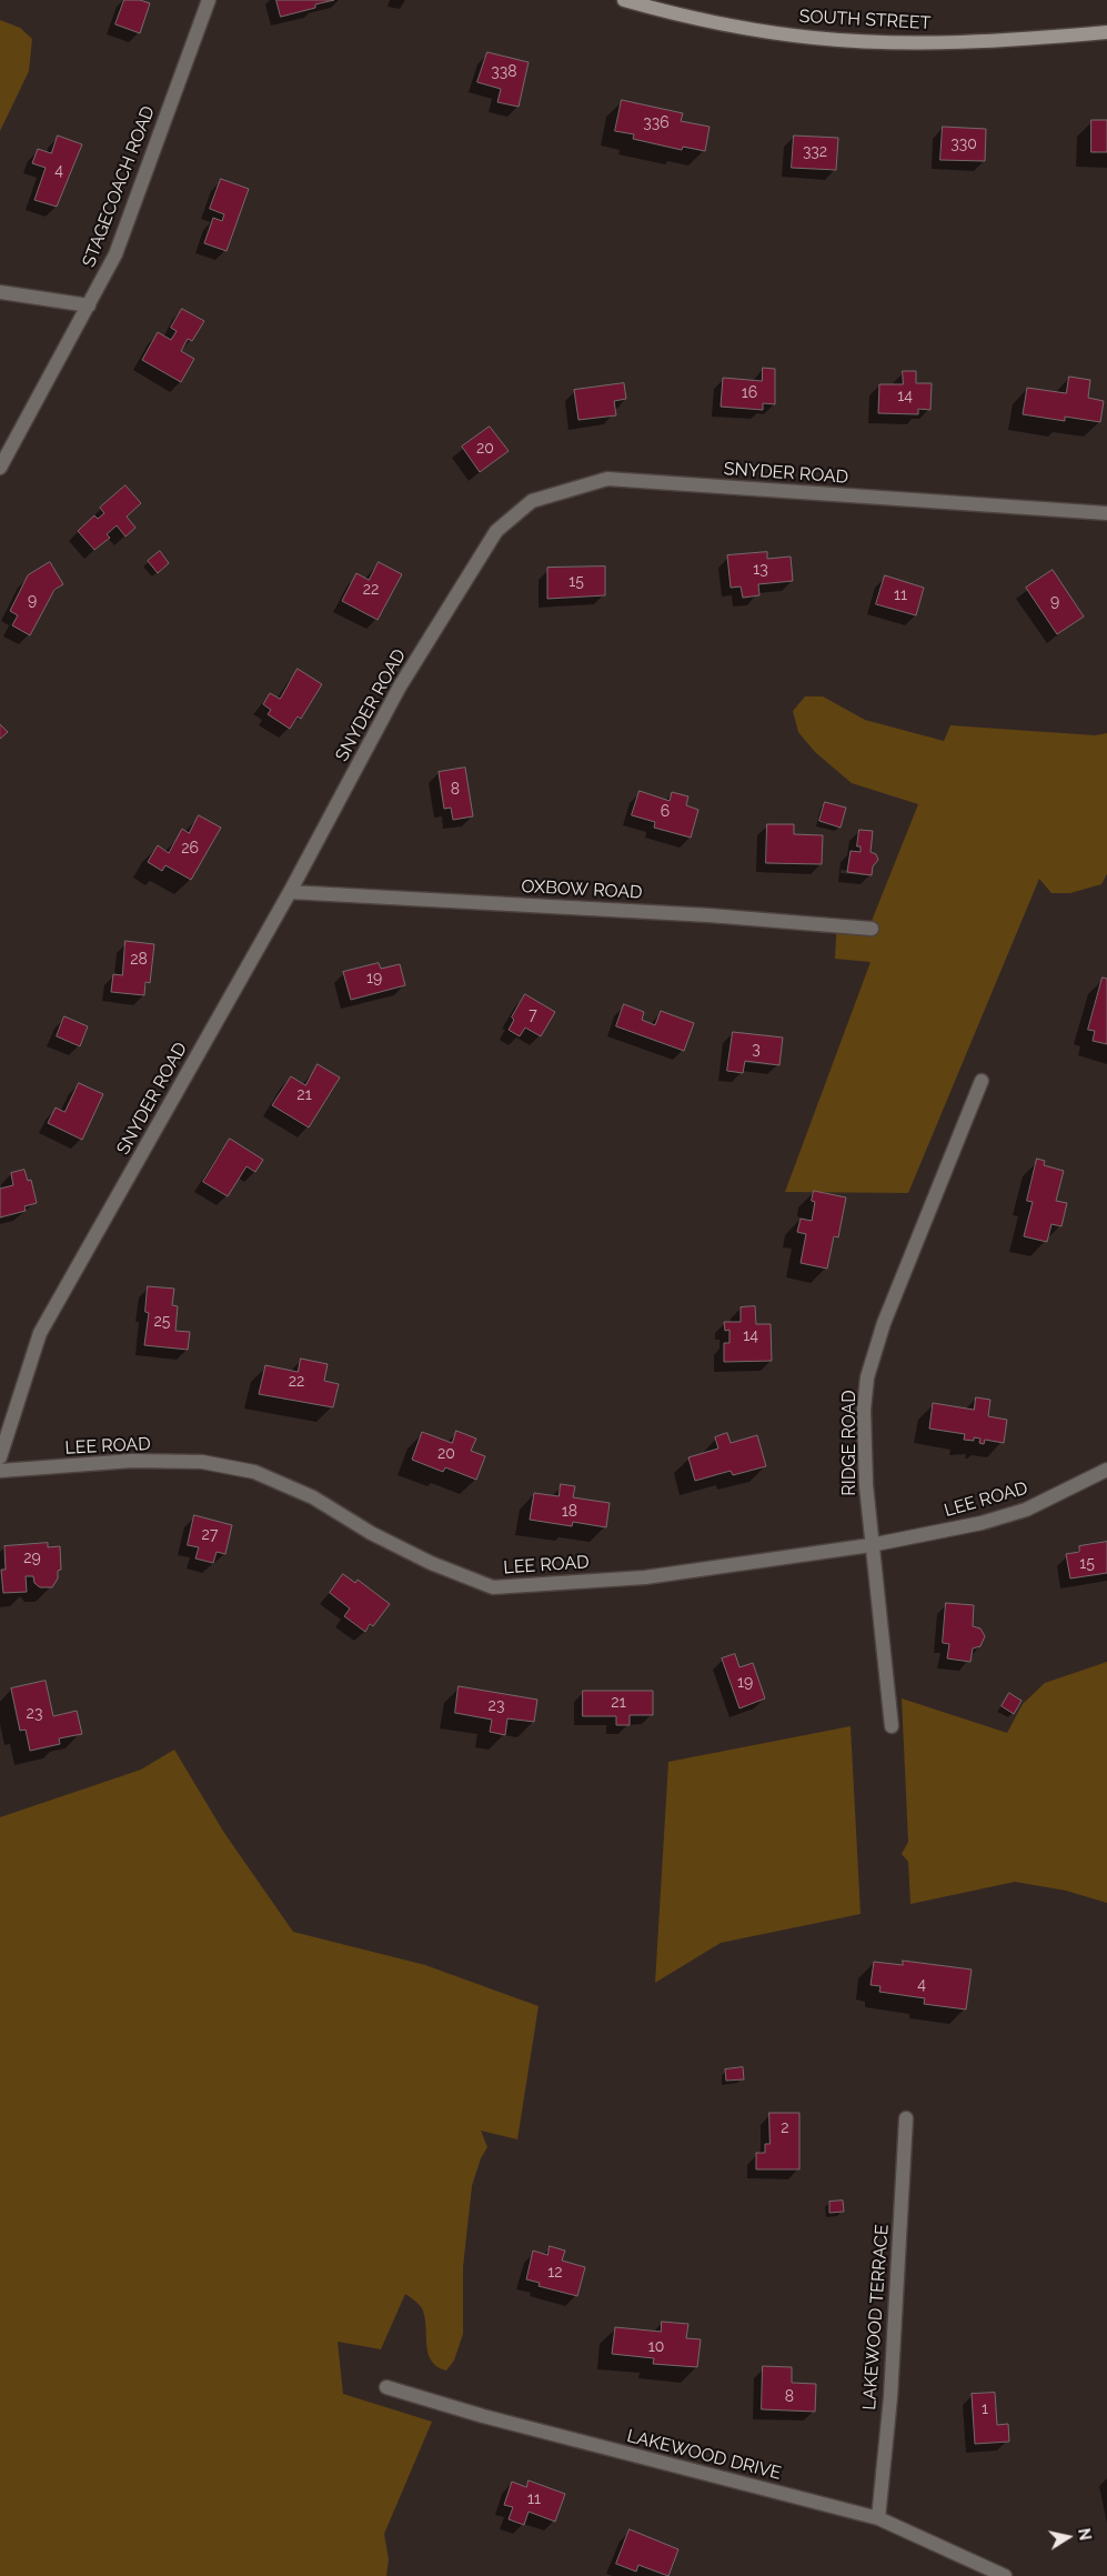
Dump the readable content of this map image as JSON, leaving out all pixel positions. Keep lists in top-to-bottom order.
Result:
{
  "streets": {
    "main road": ["SOUTH STREET"],
    "street": [
      "STAGECOACH ROAD",
      "SNYDER ROAD",
      "OXBOW ROAD",
      "RIDGE ROAD",
      "LEE ROAD",
      "LAKEWOOD TERRACE",
      "LAKEWOOD DRIVE"
    ]
  },
  "crossings": [
    ["SNYDER ROAD", "OXBOW ROAD"],
    ["RIDGE ROAD", "LEE ROAD"],
    ["LAKEWOOD TERRACE", "LAKEWOOD DRIVE"]
  ],
  "house_numbers": [
    "338",
    "336",
    "330",
    "332",
    "4",
    "16",
    "14",
    "20",
    "13",
    "15",
    "22",
    "11",
    "9",
    "9",
    "8",
    "6",
    "26",
    "28",
    "19",
    "7",
    "3",
    "21",
    "25",
    "14",
    "22",
    "20",
    "18",
    "27",
    "29",
    "15",
    "19",
    "21",
    "23",
    "23",
    "4",
    "2",
    "12",
    "10",
    "8",
    "1",
    "11"
  ],
  "north": "right"
}
